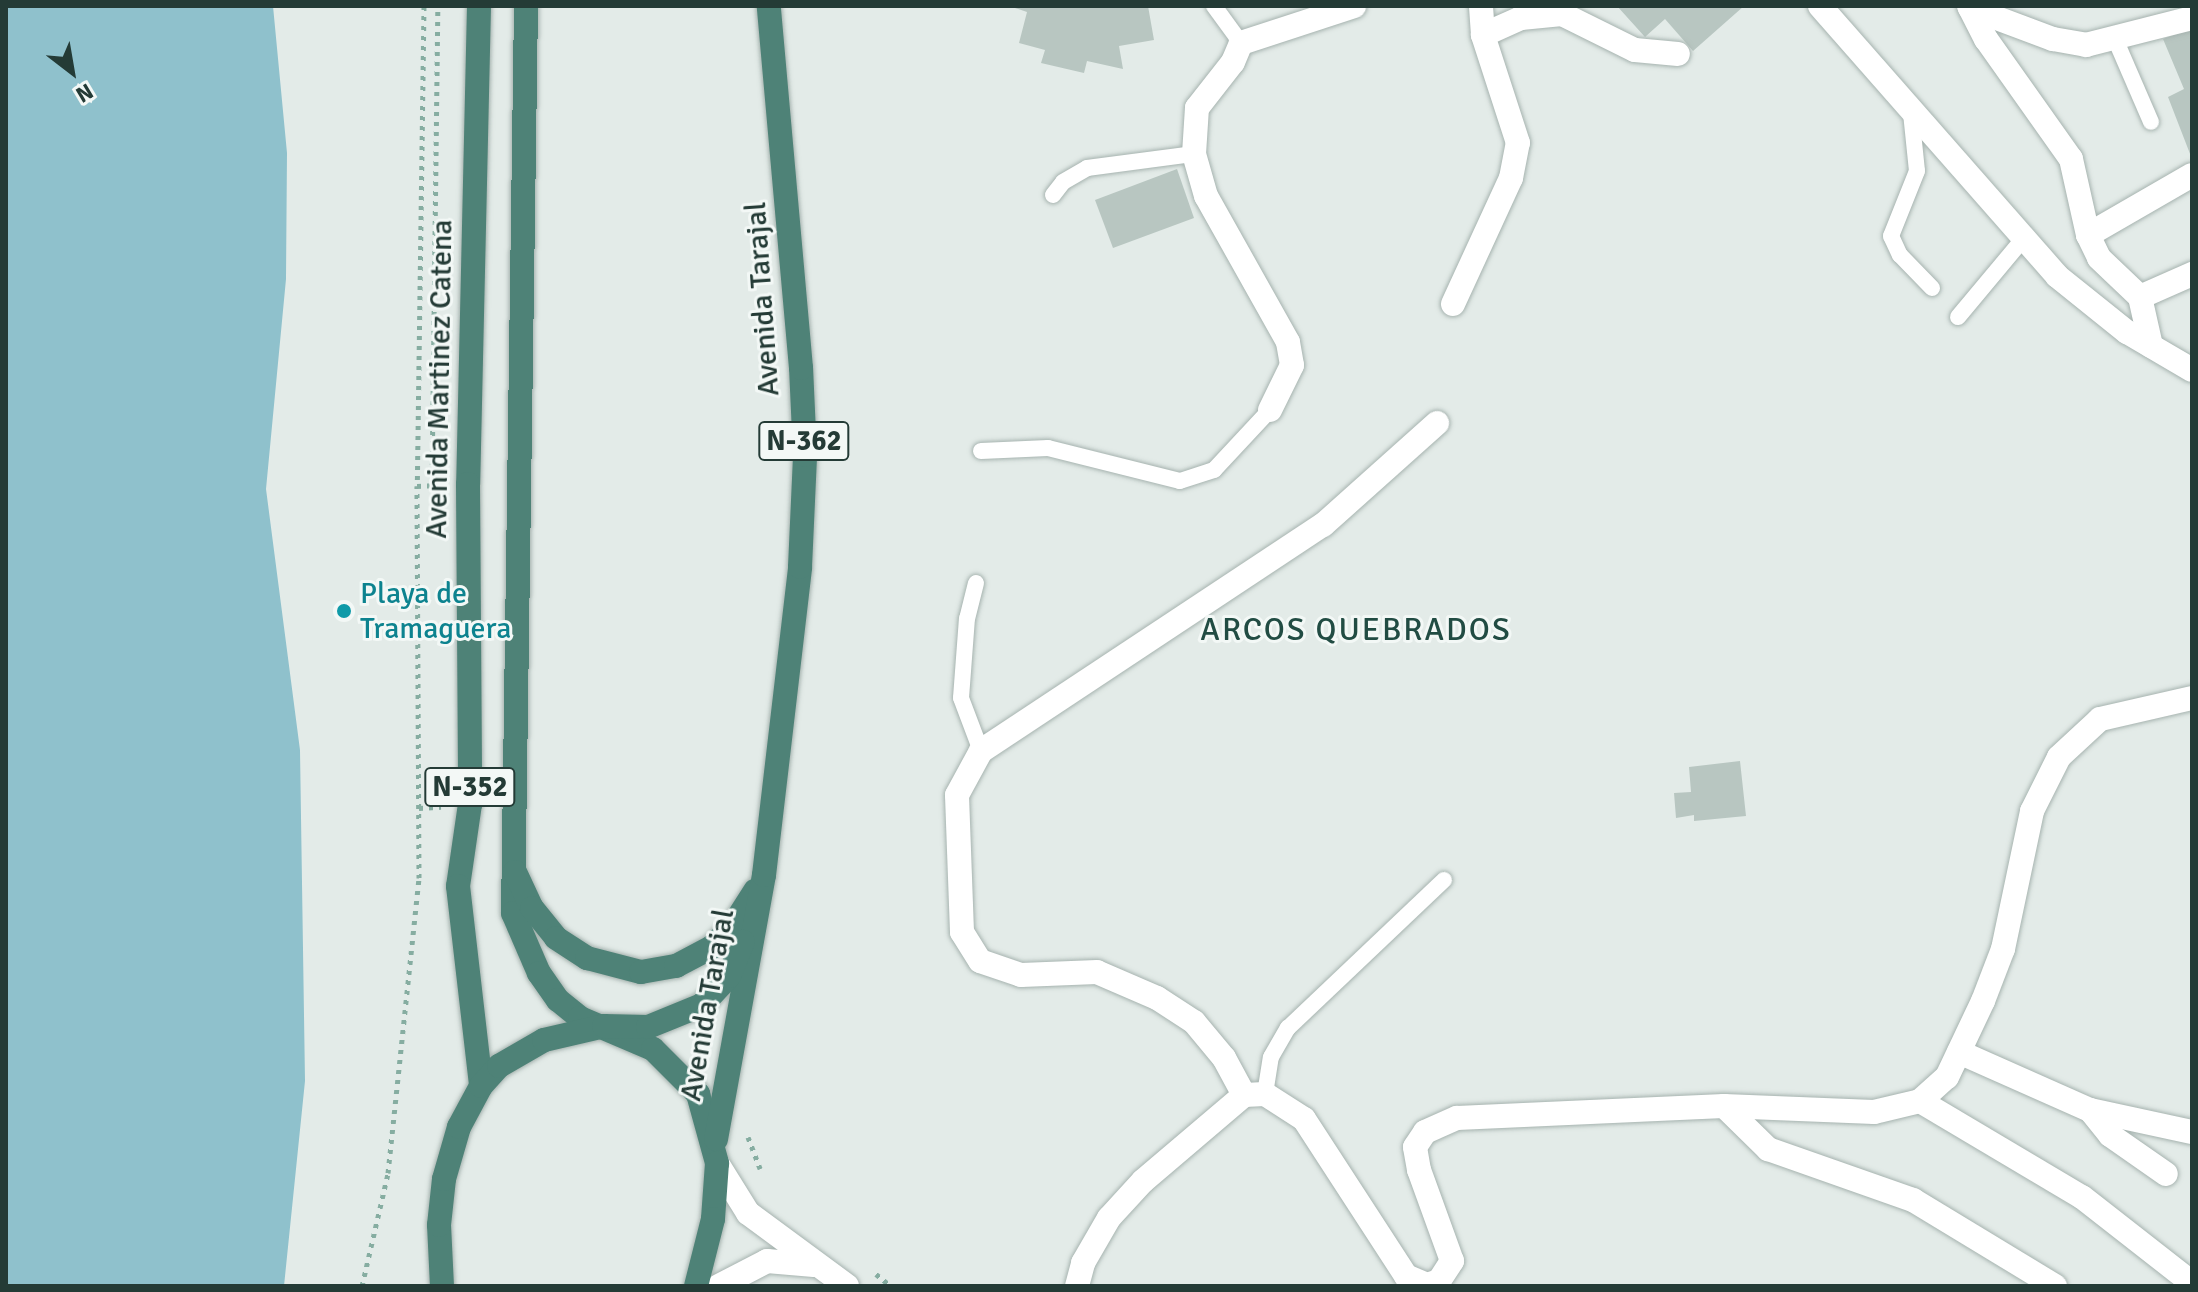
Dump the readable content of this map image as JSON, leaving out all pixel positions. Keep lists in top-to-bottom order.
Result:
{
  "streets": {
    "highway": [
      "Avenida Tarajal",
      "Avenida Martinez Catena",
      "N-362",
      "N-352"
    ]
  },
  "crossings": [
    ["Avenida Tarajal", "Avenida Martinez Catena"],
    ["Avenida Tarajal", "N-352"]
  ],
  "districts": ["ARCOS QUEBRADOS"],
  "places": ["Playa de Tramaguera"],
  "north": "bottom right"
}
